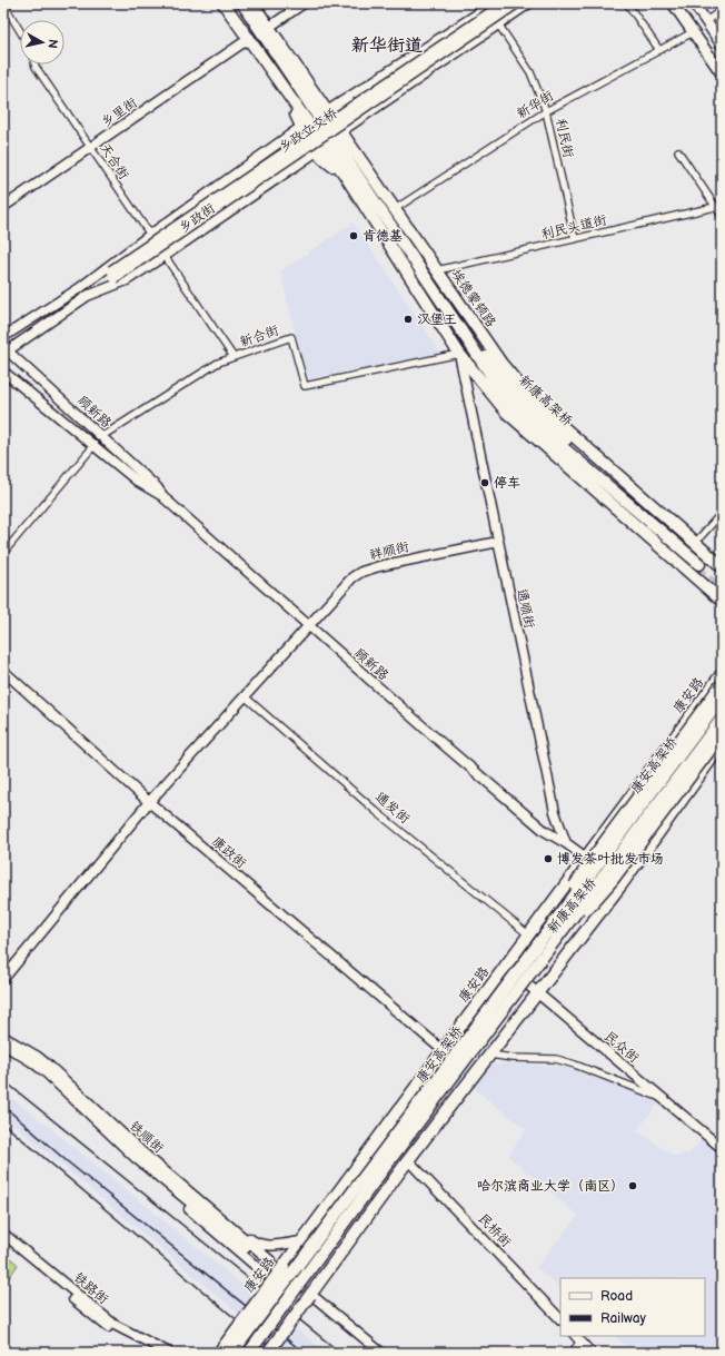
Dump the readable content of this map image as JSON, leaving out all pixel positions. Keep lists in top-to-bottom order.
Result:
{
  "streets": {
    "highway": [
      "埃德蒙顿路",
      "新康高架桥",
      "康安路",
      "康安高架桥"
    ],
    "main road": [
      "乡里街",
      "乡政立交桥",
      "乡政街",
      "顾新路",
      "祥顺街",
      "通顺街",
      "康政街",
      "民众街",
      "铁顺街",
      "民桥街",
      "铁路街"
    ],
    "street": [
      "新华街",
      "利民街",
      "天合街",
      "利民头道街",
      "新合街",
      "通发街"
    ]
  },
  "crossings": [
    ["新华街", "利民街"],
    ["新华街", "埃德蒙顿路"],
    ["新华街", "新康高架桥"],
    ["乡里街", "天合街"],
    ["乡政立交桥", "乡政街"],
    ["利民街", "利民头道街"],
    ["天合街", "乡政街"],
    ["乡政街", "顾新路"],
    ["利民头道街", "埃德蒙顿路"],
    ["埃德蒙顿路", "新康高架桥"],
    ["新合街", "顾新路"],
    ["新合街", "通顺街"],
    ["新康高架桥", "康安高架桥"],
    ["顾新路", "祥顺街"],
    ["顾新路", "通顺街"],
    ["祥顺街", "通顺街"],
    ["祥顺街", "通发街"],
    ["祥顺街", "康政街"],
    ["康安路", "通发街"],
    ["康安路", "康政街"],
    ["康安路", "民众街"]
  ],
  "districts": ["新华街道"],
  "places": [
    "肯德基",
    "汉堡王",
    "停车",
    "博发茶叶批发市场",
    "哈尔滨商业大学（南区）"
  ],
  "legend": ["Road", "Railway"],
  "north": "right"
}
